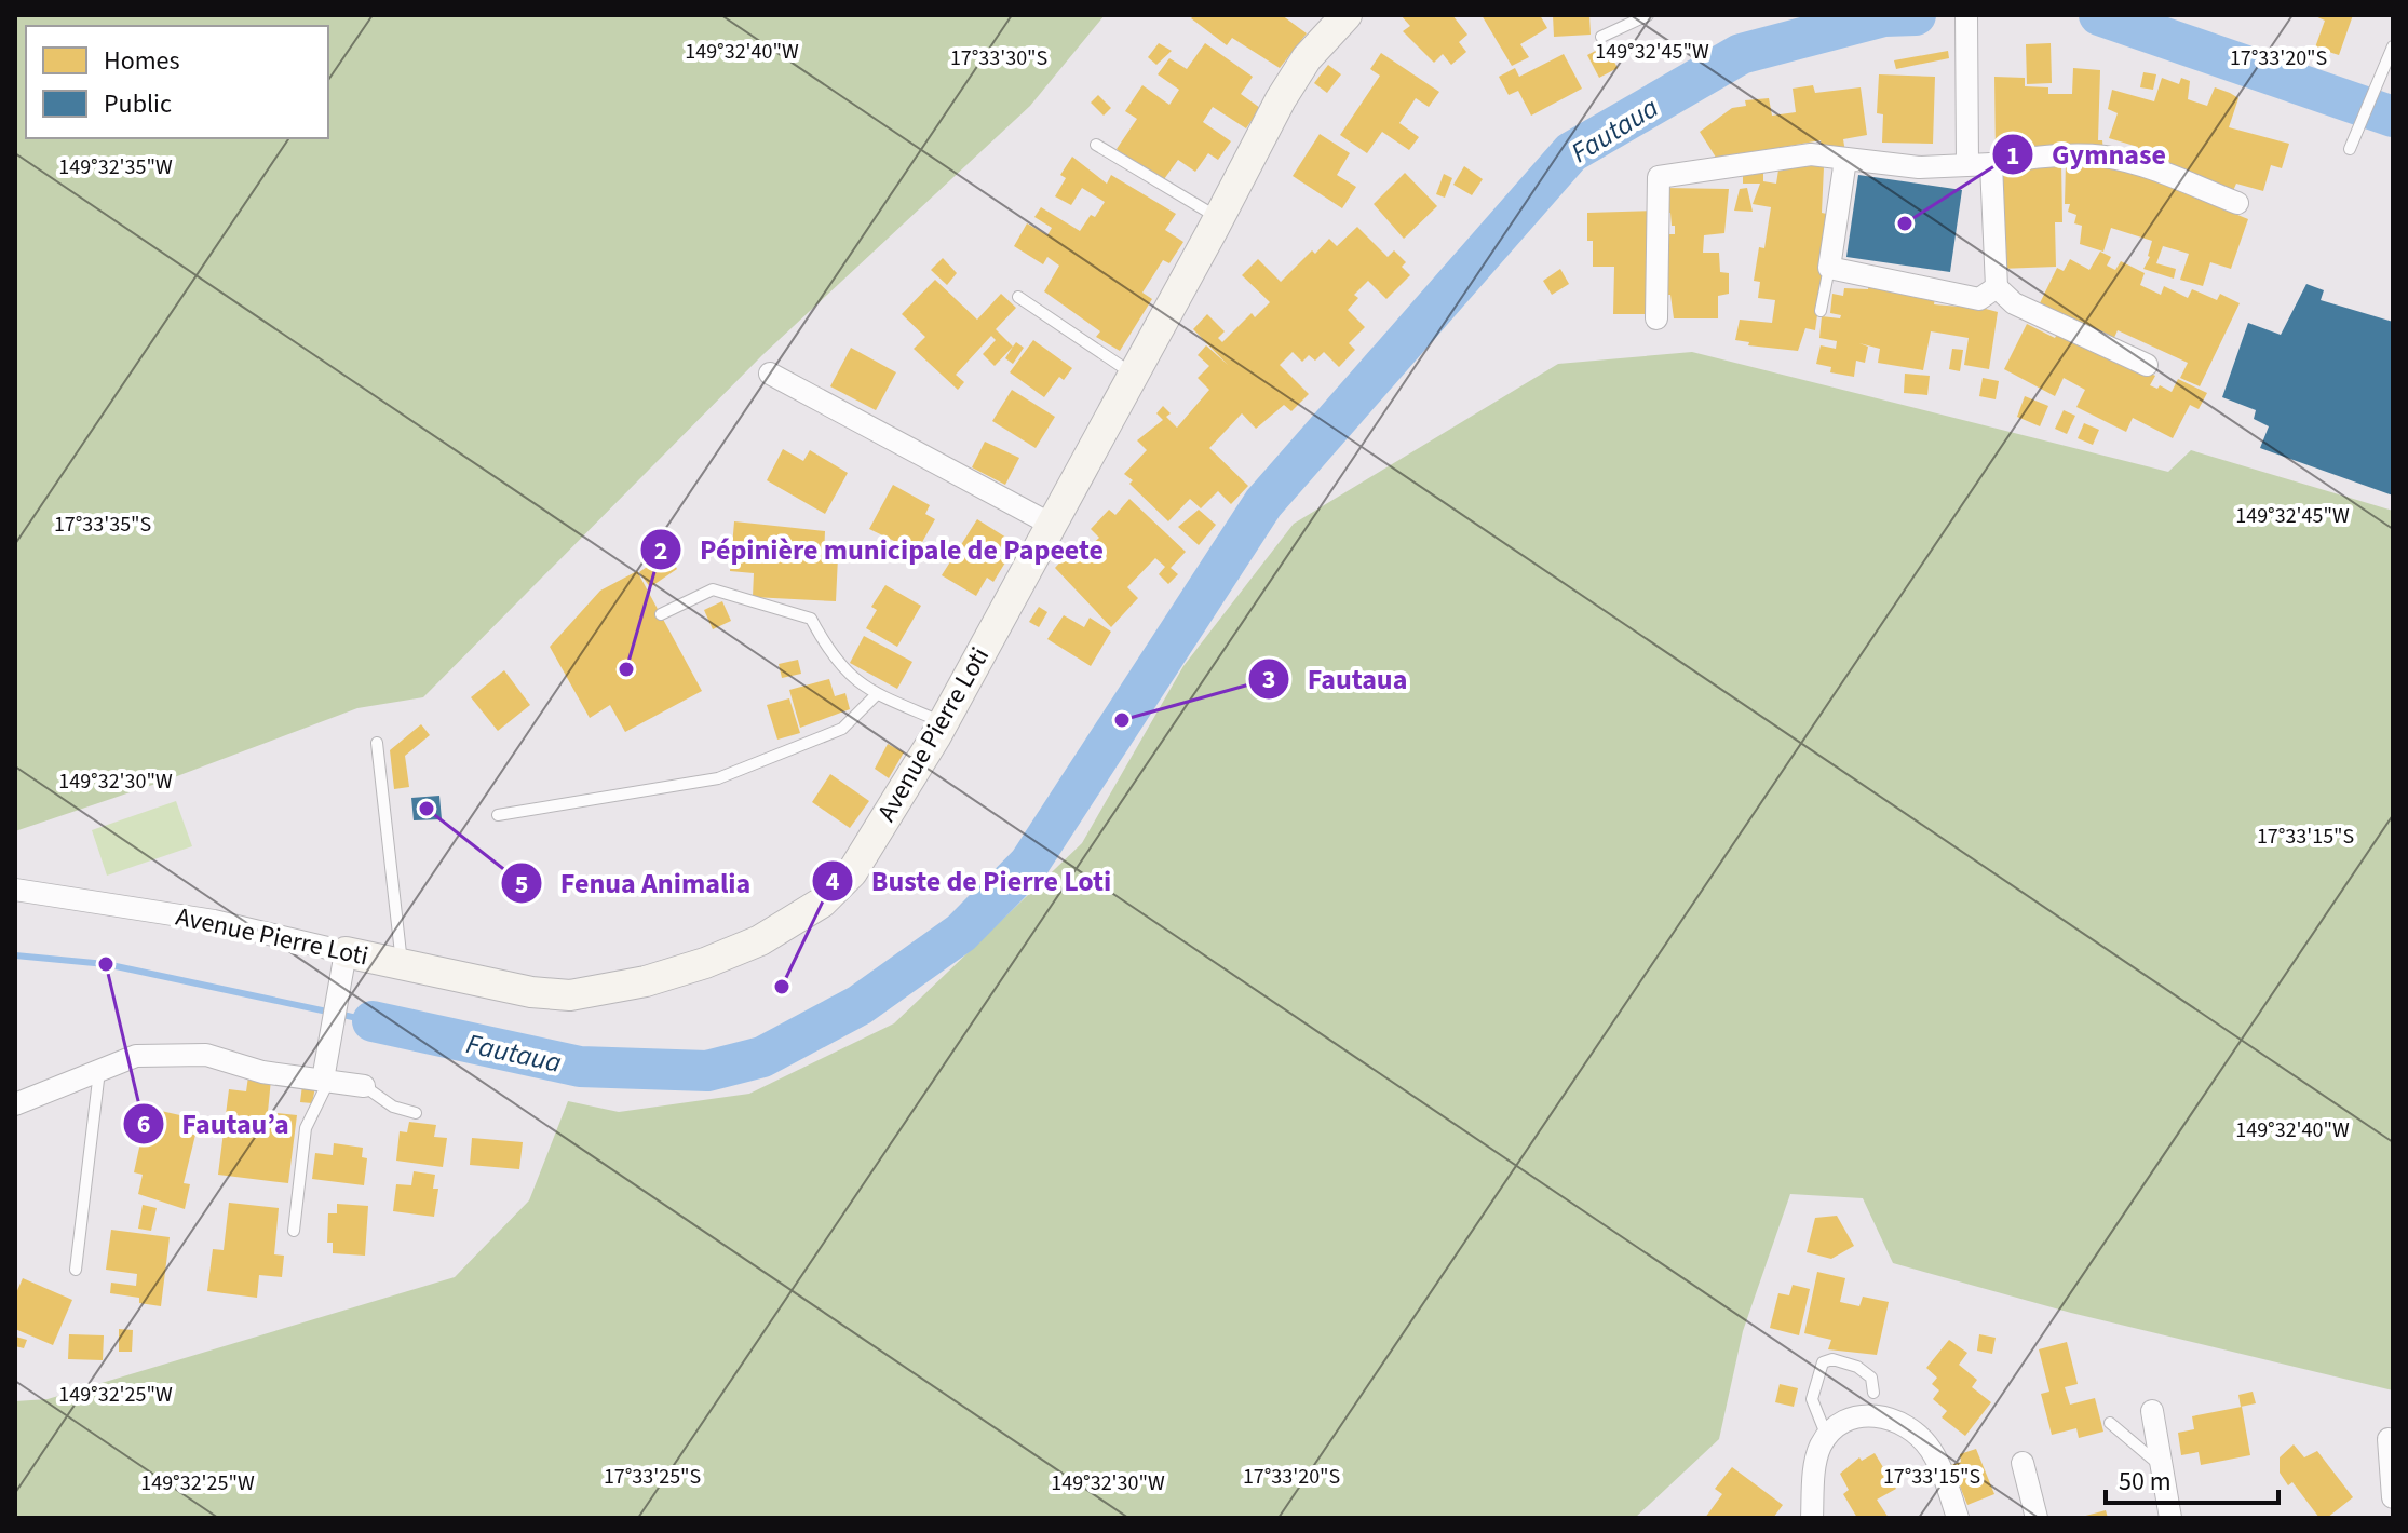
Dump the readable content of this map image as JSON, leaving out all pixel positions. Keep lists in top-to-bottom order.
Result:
{
  "streets": {
    "main road": ["Avenue Pierre Loti"]
  },
  "water": ["Fautaua"],
  "places": [
    "Gymnase",
    "Pépinière municipale de Papeete",
    "Fautaua",
    "Fenua Animalia",
    "Fautau’a",
    "Buste de Pierre Loti"
  ],
  "legend": ["Homes", "Public"],
  "scale_bar": "50 m",
  "coordinates": [
    "149°32'45\"W",
    "149°32'40\"W",
    "17°33'30\"S",
    "17°33'20\"S",
    "149°32'35\"W",
    "17°33'35\"S",
    "149°32'30\"W",
    "17°33'15\"S",
    "149°32'25\"W",
    "17°33'25\"S"
  ]
}
